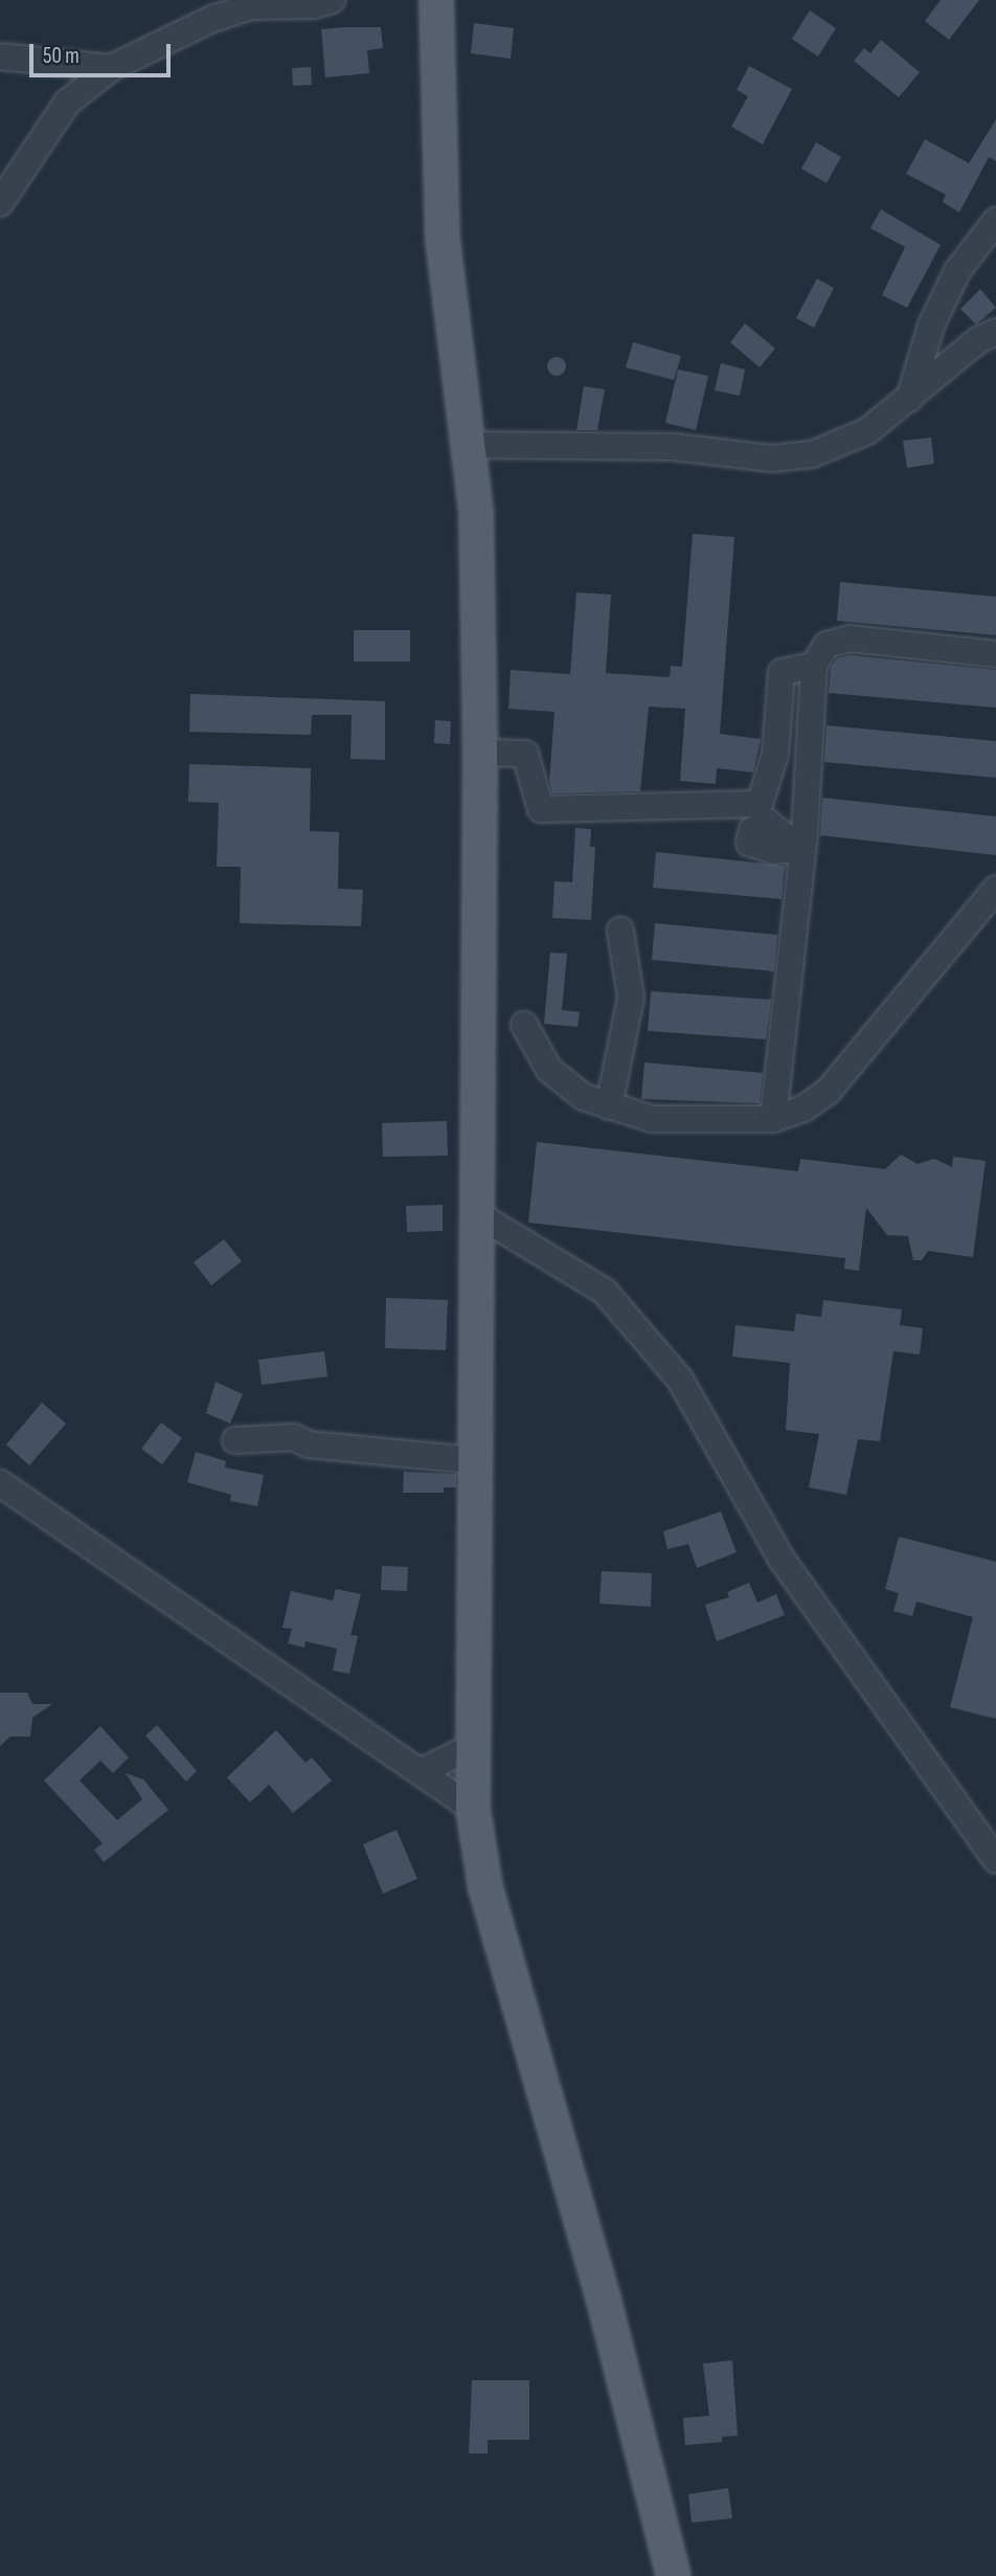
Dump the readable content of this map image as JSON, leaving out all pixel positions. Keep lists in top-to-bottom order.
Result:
{
  "scale_bar": "50 m"
}
